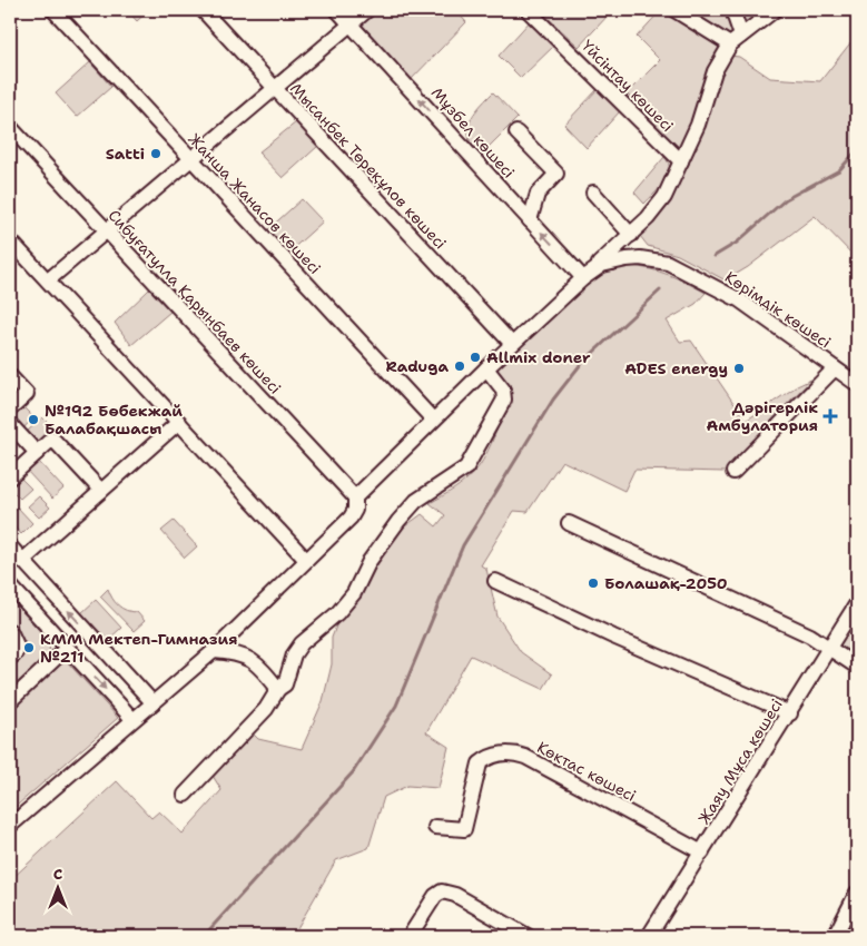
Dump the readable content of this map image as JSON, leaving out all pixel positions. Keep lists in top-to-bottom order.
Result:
{
  "streets": {
    "street": [
      "Үйсінтау көшесі",
      "Мұзбел көшесі",
      "Мысанбек Төреқұлов көшесі",
      "Жанша Жанасов көшесі",
      "Сибуғатулла Қарынбаев көшесі",
      "Көрімдік көшесі",
      "Жаяу Мұса көшесі",
      "Көктас көшесі"
    ]
  },
  "crossings": [
    ["Мұзбел көшесі", "Көрімдік көшесі"],
    ["Жаяу Мұса көшесі", "Көктас көшесі"]
  ],
  "one_way": ["Мұзбел көшесі"],
  "places": {
    "other": [
      "Satti",
      "Allmix doner",
      "Raduga",
      "ADES energy",
      "№192 Бөбекжай Балабақшасы",
      "Болашақ-2050",
      "КММ Мектеп-Гимназия №211"
    ],
    "health": ["Дәрігерлік Амбулатория"]
  },
  "north": "top"
}
